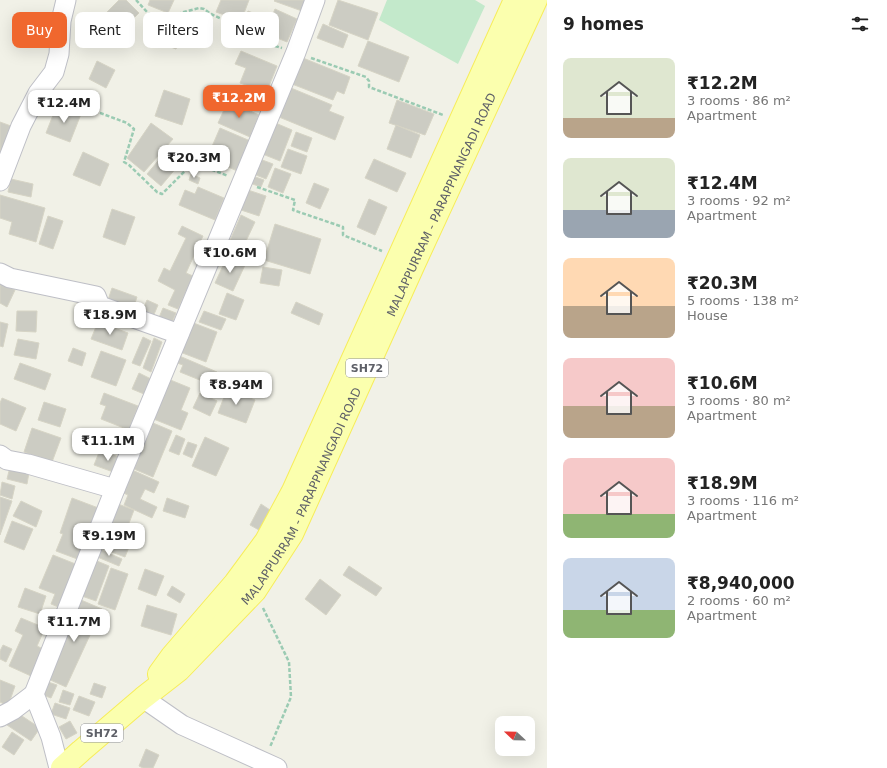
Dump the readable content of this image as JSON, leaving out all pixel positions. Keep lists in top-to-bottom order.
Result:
{
  "streets": {
    "main road": ["MALAPPURRAM - PARAPPNANGADI ROAD", "SH72"]
  },
  "north": "left",
  "page": {
    "heading": "9 homes",
    "chip": [
      "Buy",
      "Rent",
      "Filters",
      "New"
    ],
    "list": [
      {
        "name": "₹12.2M",
        "note": "3 rooms · 86 m² · Apartment"
      },
      {
        "name": "₹12.4M",
        "note": "3 rooms · 92 m² · Apartment"
      },
      {
        "name": "₹20.3M",
        "note": "5 rooms · 138 m² · House"
      },
      {
        "name": "₹10.6M",
        "note": "3 rooms · 80 m² · Apartment"
      },
      {
        "name": "₹18.9M",
        "note": "3 rooms · 116 m² · Apartment"
      },
      {
        "name": "₹8,940,000",
        "note": "2 rooms · 60 m² · Apartment"
      }
    ],
    "price": [
      "₹12.2M",
      "₹12.4M",
      "₹20.3M",
      "₹10.6M",
      "₹18.9M",
      "₹8.94M",
      "₹11.1M",
      "₹9.19M",
      "₹11.7M"
    ]
  }
}
